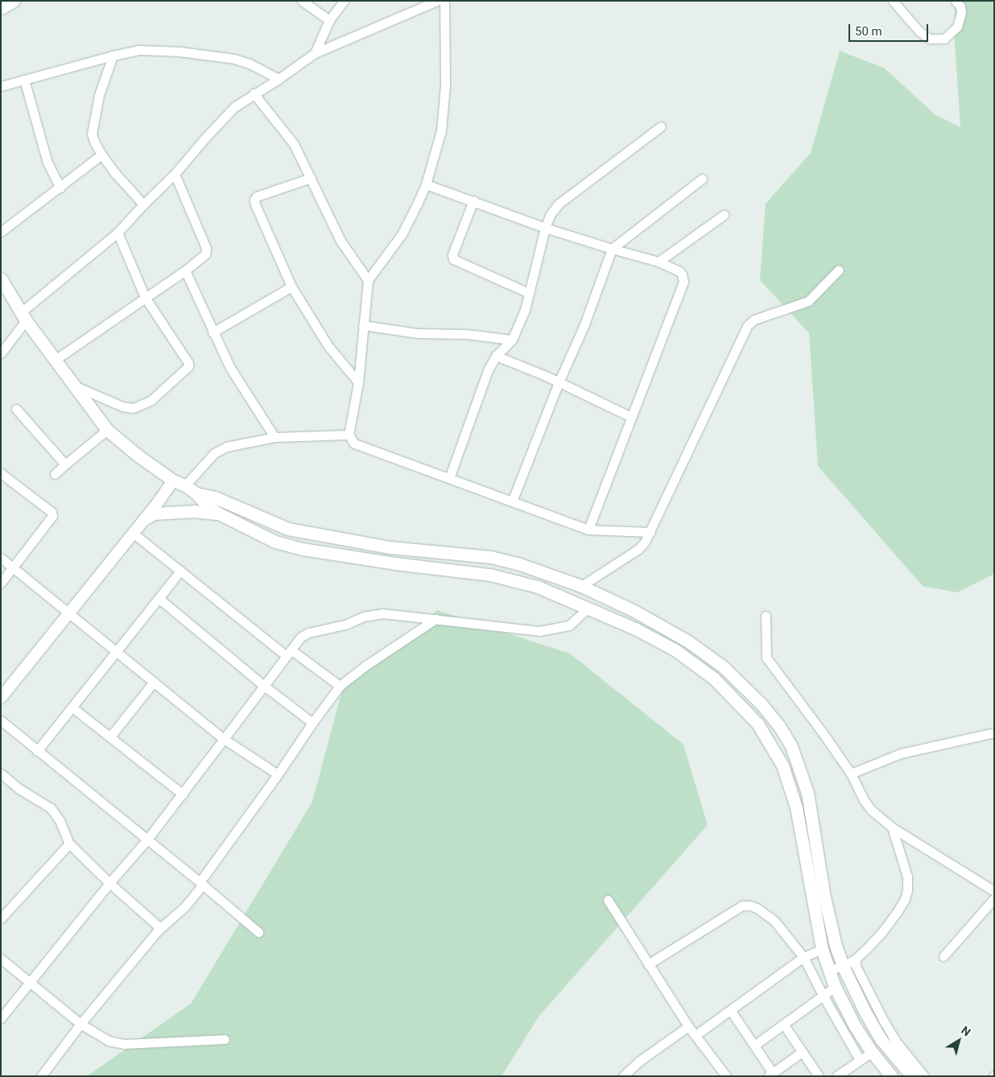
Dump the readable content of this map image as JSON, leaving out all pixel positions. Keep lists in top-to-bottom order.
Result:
{
  "scale_bar": "50 m",
  "north": "top right"
}
